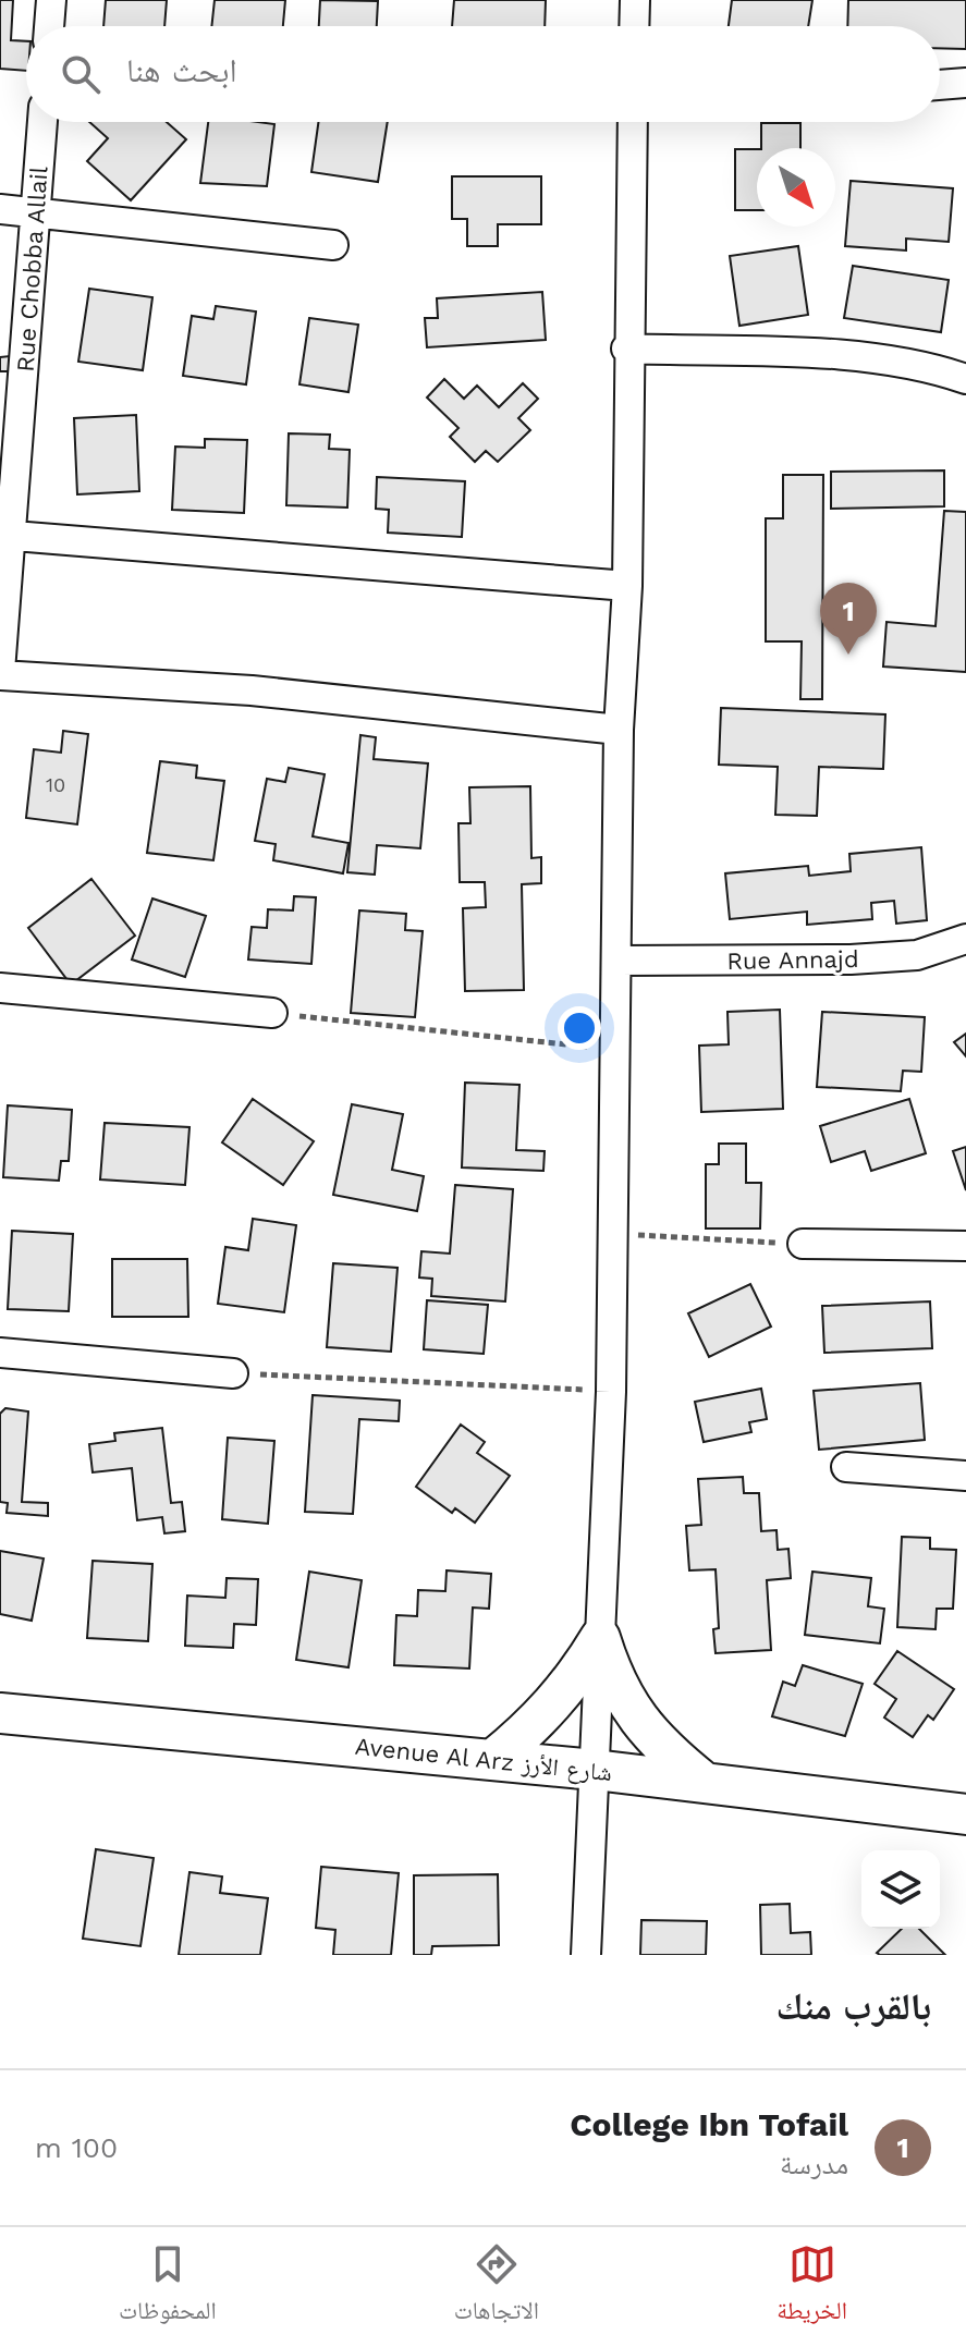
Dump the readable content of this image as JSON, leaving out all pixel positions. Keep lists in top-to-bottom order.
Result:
{
  "streets": {
    "street": ["Rue Chobba Allail", "Rue Annajd", "Avenue Al Arz شارع الأرز"]
  },
  "house_numbers": ["10"],
  "north": "bottom right",
  "page": {
    "search": "ابحث هنا",
    "pins": "1",
    "heading": "بالقرب منك",
    "list": [
      {
        "mark": "1",
        "name": "College Ibn Tofail",
        "note": "مدرسة",
        "value": "100 m"
      }
    ],
    "nav": ["الخريطة", "الاتجاهات", "المحفوظات"]
  }
}
